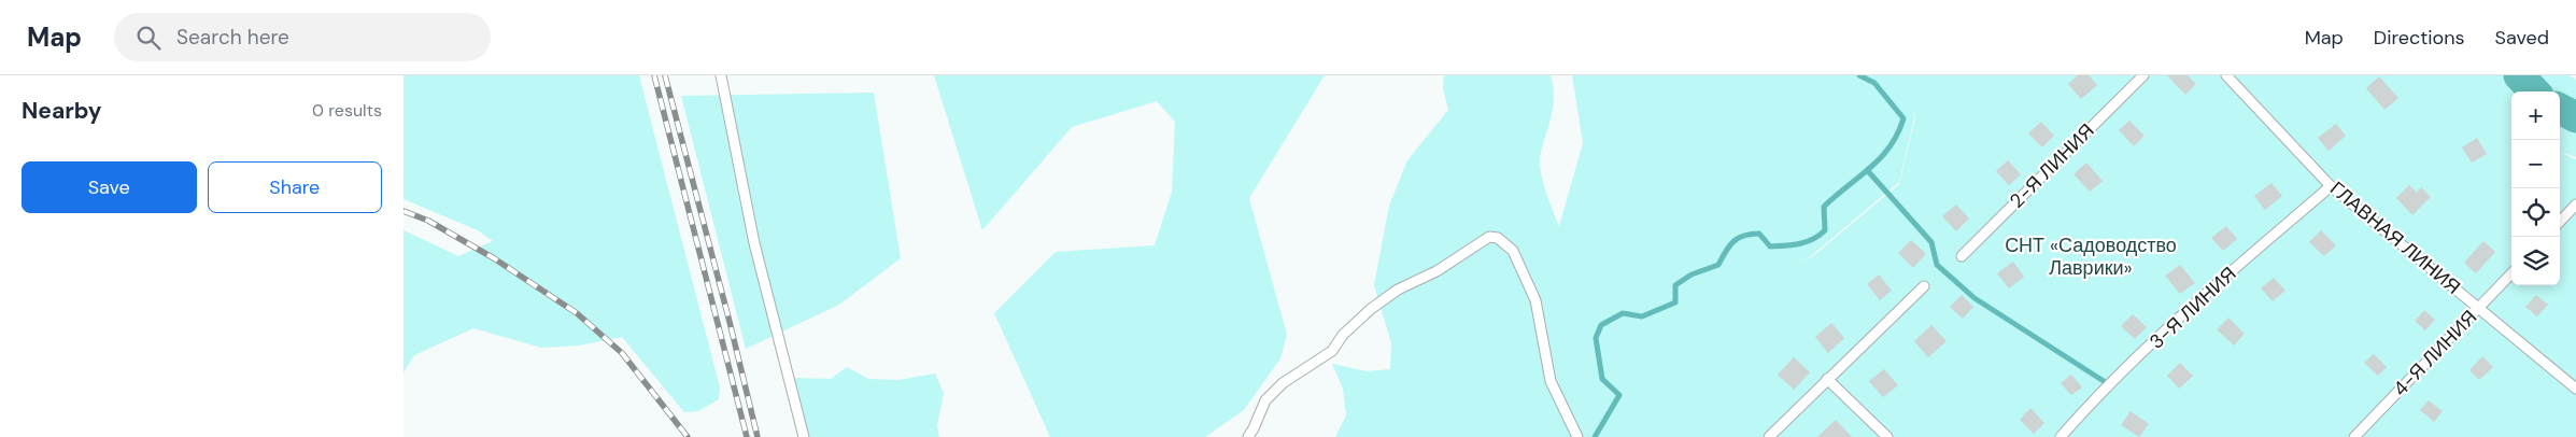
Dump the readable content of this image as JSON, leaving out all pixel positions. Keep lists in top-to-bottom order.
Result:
{
  "streets": {
    "lane": [
      "2-Я ЛИНИЯ",
      "ГЛАВНАЯ ЛИНИЯ",
      "3-Я ЛИНИЯ",
      "4-Я ЛИНИЯ"
    ]
  },
  "crossings": [
    ["ГЛАВНАЯ ЛИНИЯ", "3-Я ЛИНИЯ"],
    ["ГЛАВНАЯ ЛИНИЯ", "4-Я ЛИНИЯ"]
  ],
  "parks": ["СНТ «Садоводство Лаврики»"],
  "page": {
    "header": "Map",
    "search": "Search here",
    "nav": ["Map", "Directions", "Saved"],
    "heading": ["Nearby", "0 results"],
    "map_buttons": ["+", "−"],
    "buttons": ["Save", "Share"]
  }
}
